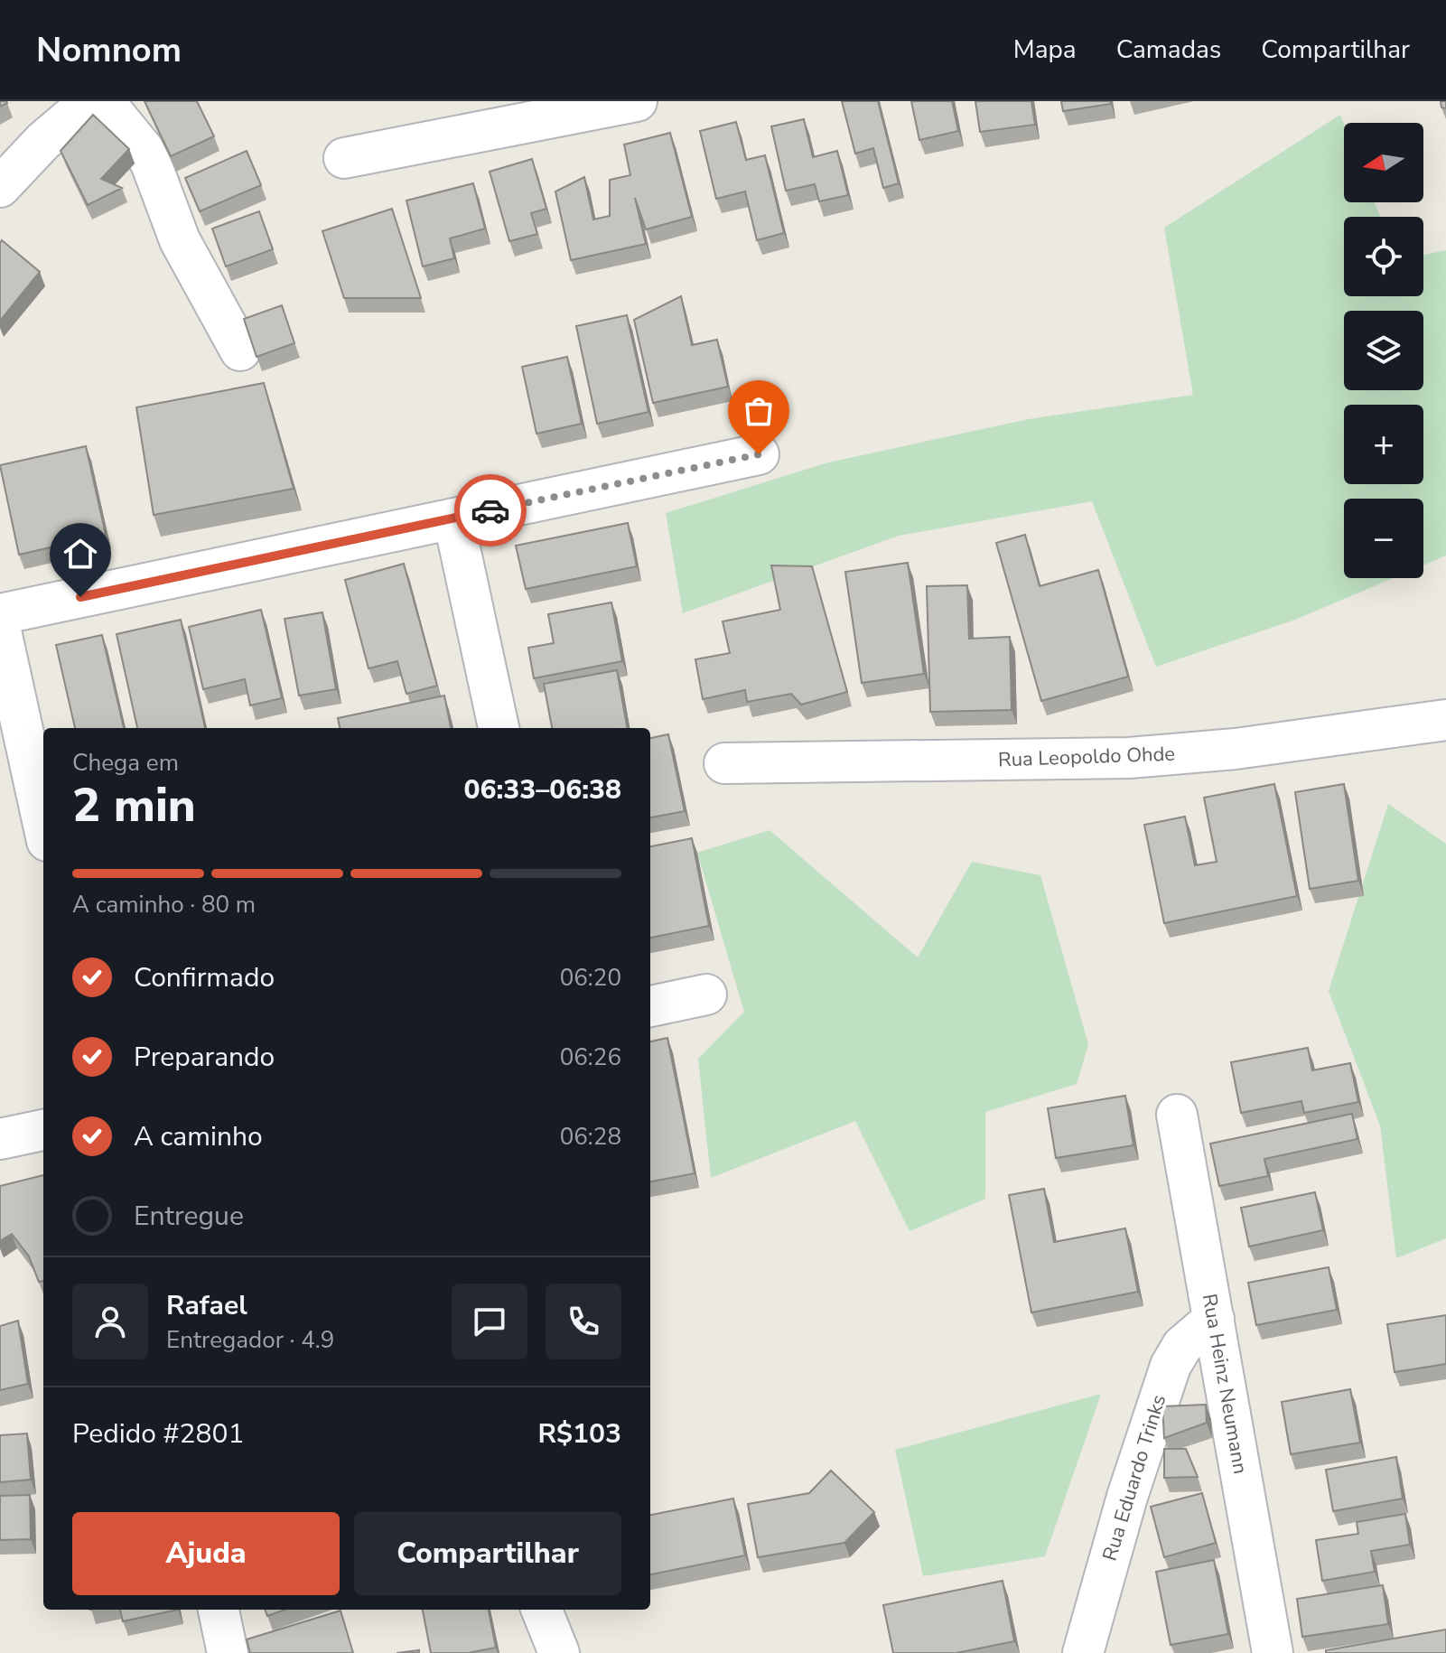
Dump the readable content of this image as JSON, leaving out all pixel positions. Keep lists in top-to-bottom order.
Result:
{
  "streets": {
    "street": ["Rua Leopoldo Ohde", "Rua Heinz Neumann", "Rua Eduardo Trinks"]
  },
  "crossings": [
    ["Rua Heinz Neumann", "Rua Eduardo Trinks"]
  ],
  "north": "left",
  "page": {
    "header": "Nomnom",
    "nav": ["Mapa", "Camadas", "Compartilhar"],
    "map_buttons": ["+", "−"],
    "heading": ["2 min", "Chega em", "06:33–06:38"],
    "panel": [
      "Rafael",
      "Entregador · 4.9",
      "Pedido #2801",
      "R$103"
    ],
    "bar": "A caminho · 80 m",
    "list": [
      ["Confirmado", "06:20"],
      ["Preparando", "06:26"],
      ["A caminho", "06:28"],
      "Entregue"
    ],
    "buttons": ["Ajuda", "Compartilhar"]
  }
}
